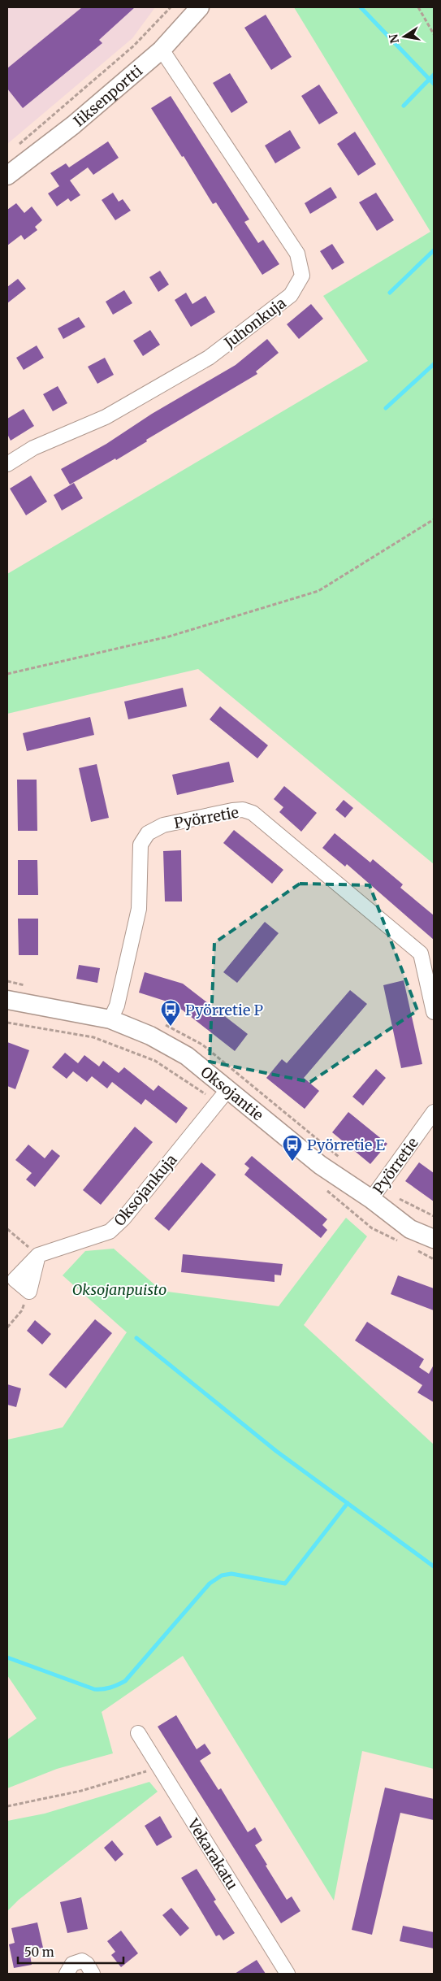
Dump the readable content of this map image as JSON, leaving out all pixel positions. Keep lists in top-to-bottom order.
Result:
{
  "streets": {
    "street": [
      "Iiksenportti",
      "Juhonkuja",
      "Pyörretie",
      "Oksojantie",
      "Oksojankuja",
      "Vekarakatu"
    ]
  },
  "crossings": [
    ["Iiksenportti", "Juhonkuja"],
    ["Pyörretie", "Oksojantie"],
    ["Oksojantie", "Oksojankuja"]
  ],
  "parks": ["Oksojanpuisto"],
  "places": {
    "bus stop": ["Pyörretie P", "Pyörretie E"]
  },
  "scale_bar": "50 m",
  "north": "left"
}
